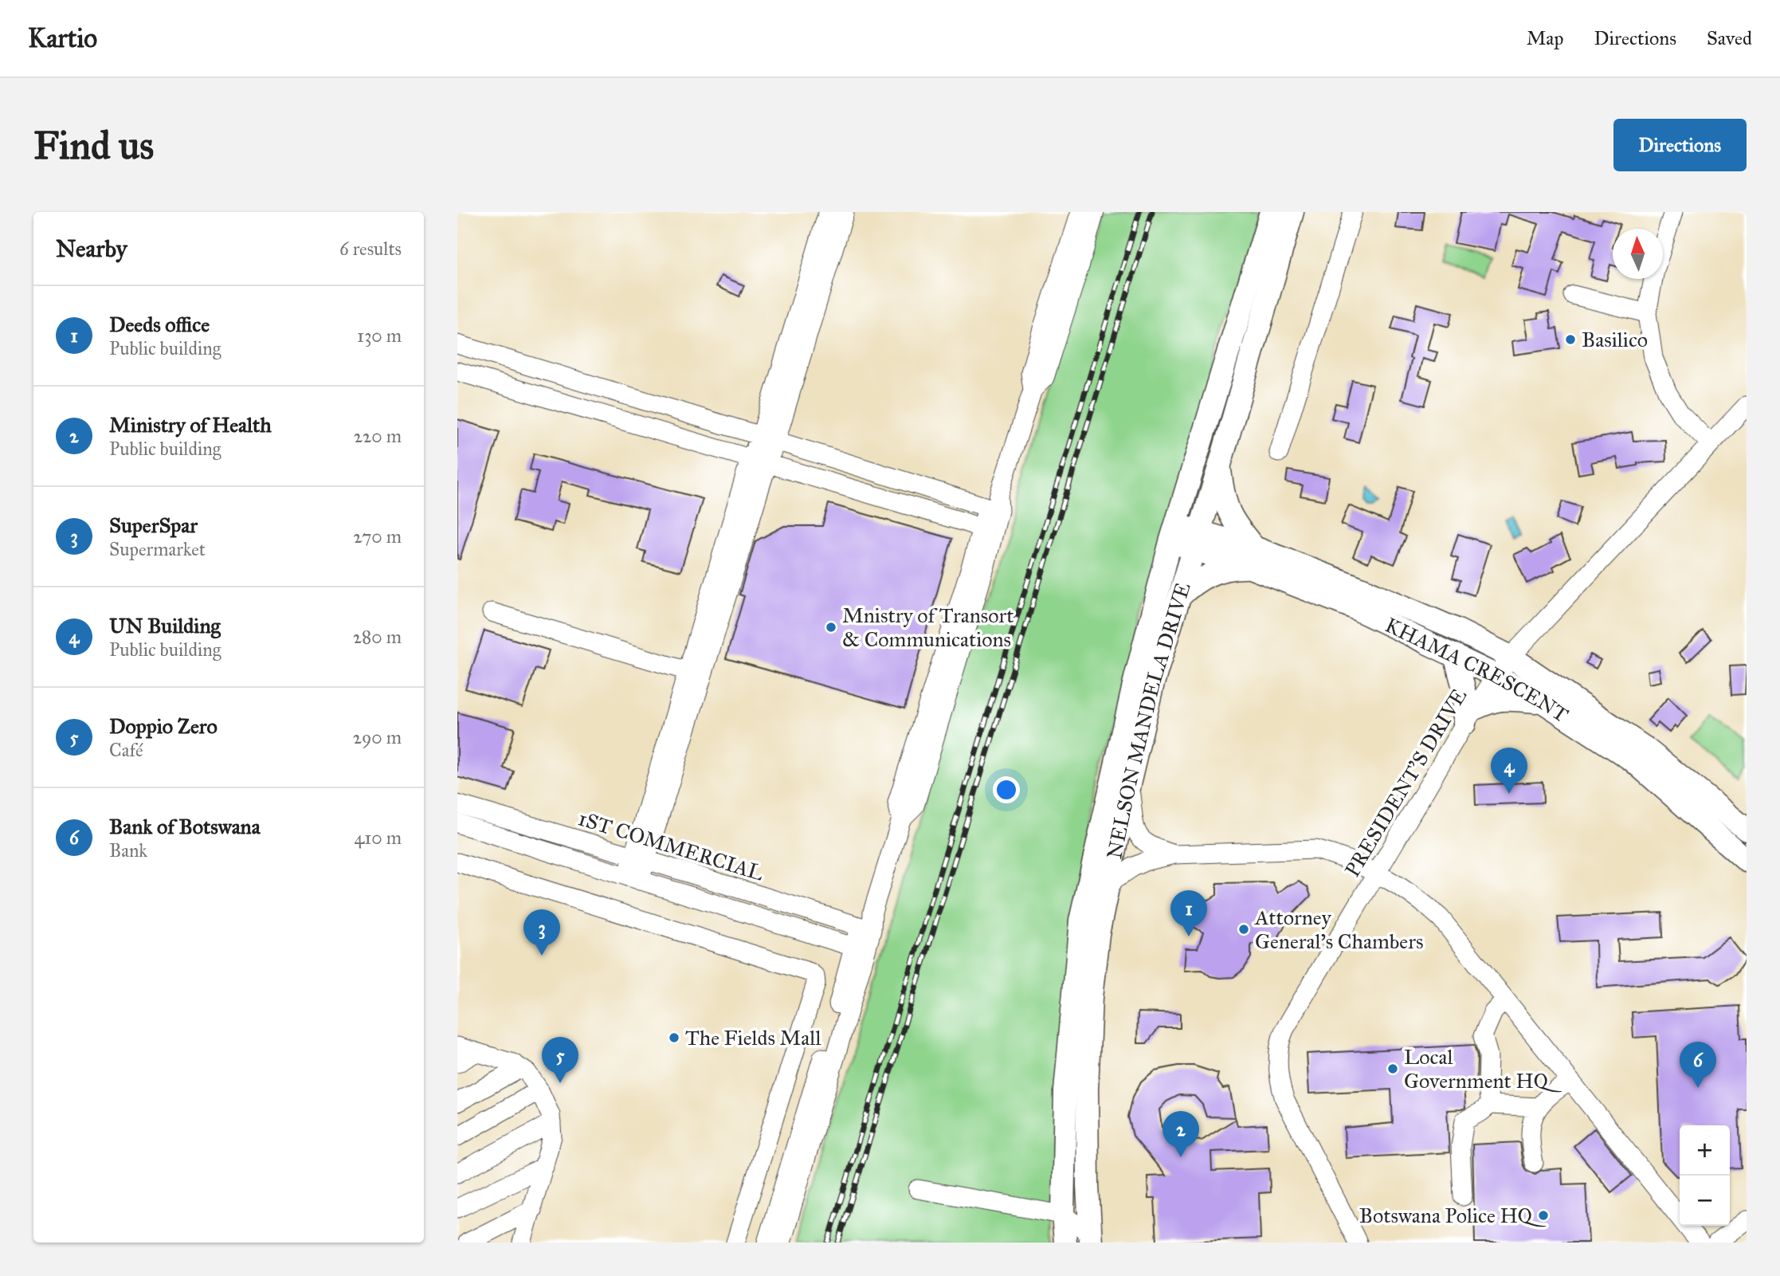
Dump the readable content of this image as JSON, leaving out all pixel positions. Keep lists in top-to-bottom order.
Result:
{
  "streets": {
    "main road": ["KHAMA CRESCENT", "NELSON MANDELA DRIVE"],
    "street": ["PRESIDENT'S DRIVE", "1ST COMMERCIAL"]
  },
  "crossings": [
    ["KHAMA CRESCENT", "NELSON MANDELA DRIVE"],
    ["KHAMA CRESCENT", "PRESIDENT'S DRIVE"]
  ],
  "places": [
    "Basilico",
    "Mnistry of Transort & Communications",
    "Attorney General's Chambers",
    "The Fields Mall",
    "Local Government HQ",
    "Botswana Police HQ"
  ],
  "north": "top",
  "page": {
    "header": "Kartio",
    "nav": ["Map", "Directions", "Saved"],
    "buttons": "Directions",
    "title": "Find us",
    "heading": ["Nearby", "6 results"],
    "list": [
      {
        "mark": "1",
        "name": "Deeds office",
        "note": "Public building",
        "value": "130 m"
      },
      {
        "mark": "2",
        "name": "Ministry of Health",
        "note": "Public building",
        "value": "220 m"
      },
      {
        "mark": "3",
        "name": "SuperSpar",
        "note": "Supermarket",
        "value": "270 m"
      },
      {
        "mark": "4",
        "name": "UN Building",
        "note": "Public building",
        "value": "280 m"
      },
      {
        "mark": "5",
        "name": "Doppio Zero",
        "note": "Café",
        "value": "290 m"
      },
      {
        "mark": "6",
        "name": "Bank of Botswana",
        "note": "Bank",
        "value": "410 m"
      }
    ],
    "pins": [
      "4",
      "1",
      "3",
      "5",
      "6",
      "2"
    ],
    "map_buttons": ["+", "−"]
  }
}
